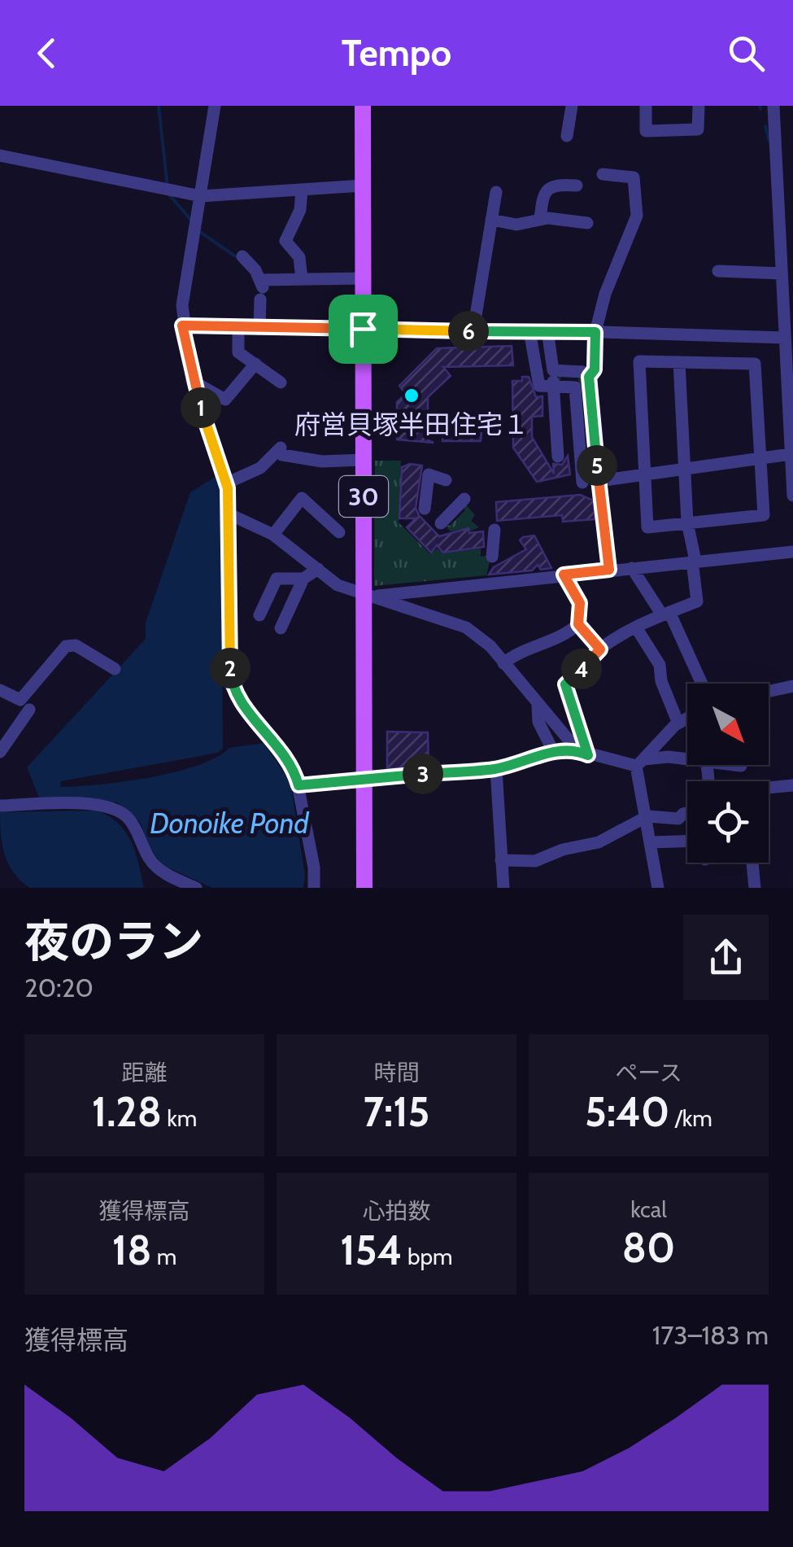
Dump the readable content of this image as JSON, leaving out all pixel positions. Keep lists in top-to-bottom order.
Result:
{
  "streets": {
    "main road": ["30"]
  },
  "water": ["Donoike Pond"],
  "places": ["府営貝塚半田住宅１"],
  "north": "bottom right",
  "page": {
    "header": "Tempo",
    "pins": [
      "6",
      "1",
      "5",
      "2",
      "4",
      "3"
    ],
    "heading": ["夜のラン", "20:20"],
    "stats": [
      ["距離", "1.28 km"],
      ["時間", "7:15"],
      ["ペース", "5:40 /km"],
      ["獲得標高", "18 m"],
      ["心拍数", "154 bpm"],
      ["kcal", "80"]
    ],
    "chart": ["獲得標高", "173–183 m"]
  }
}
